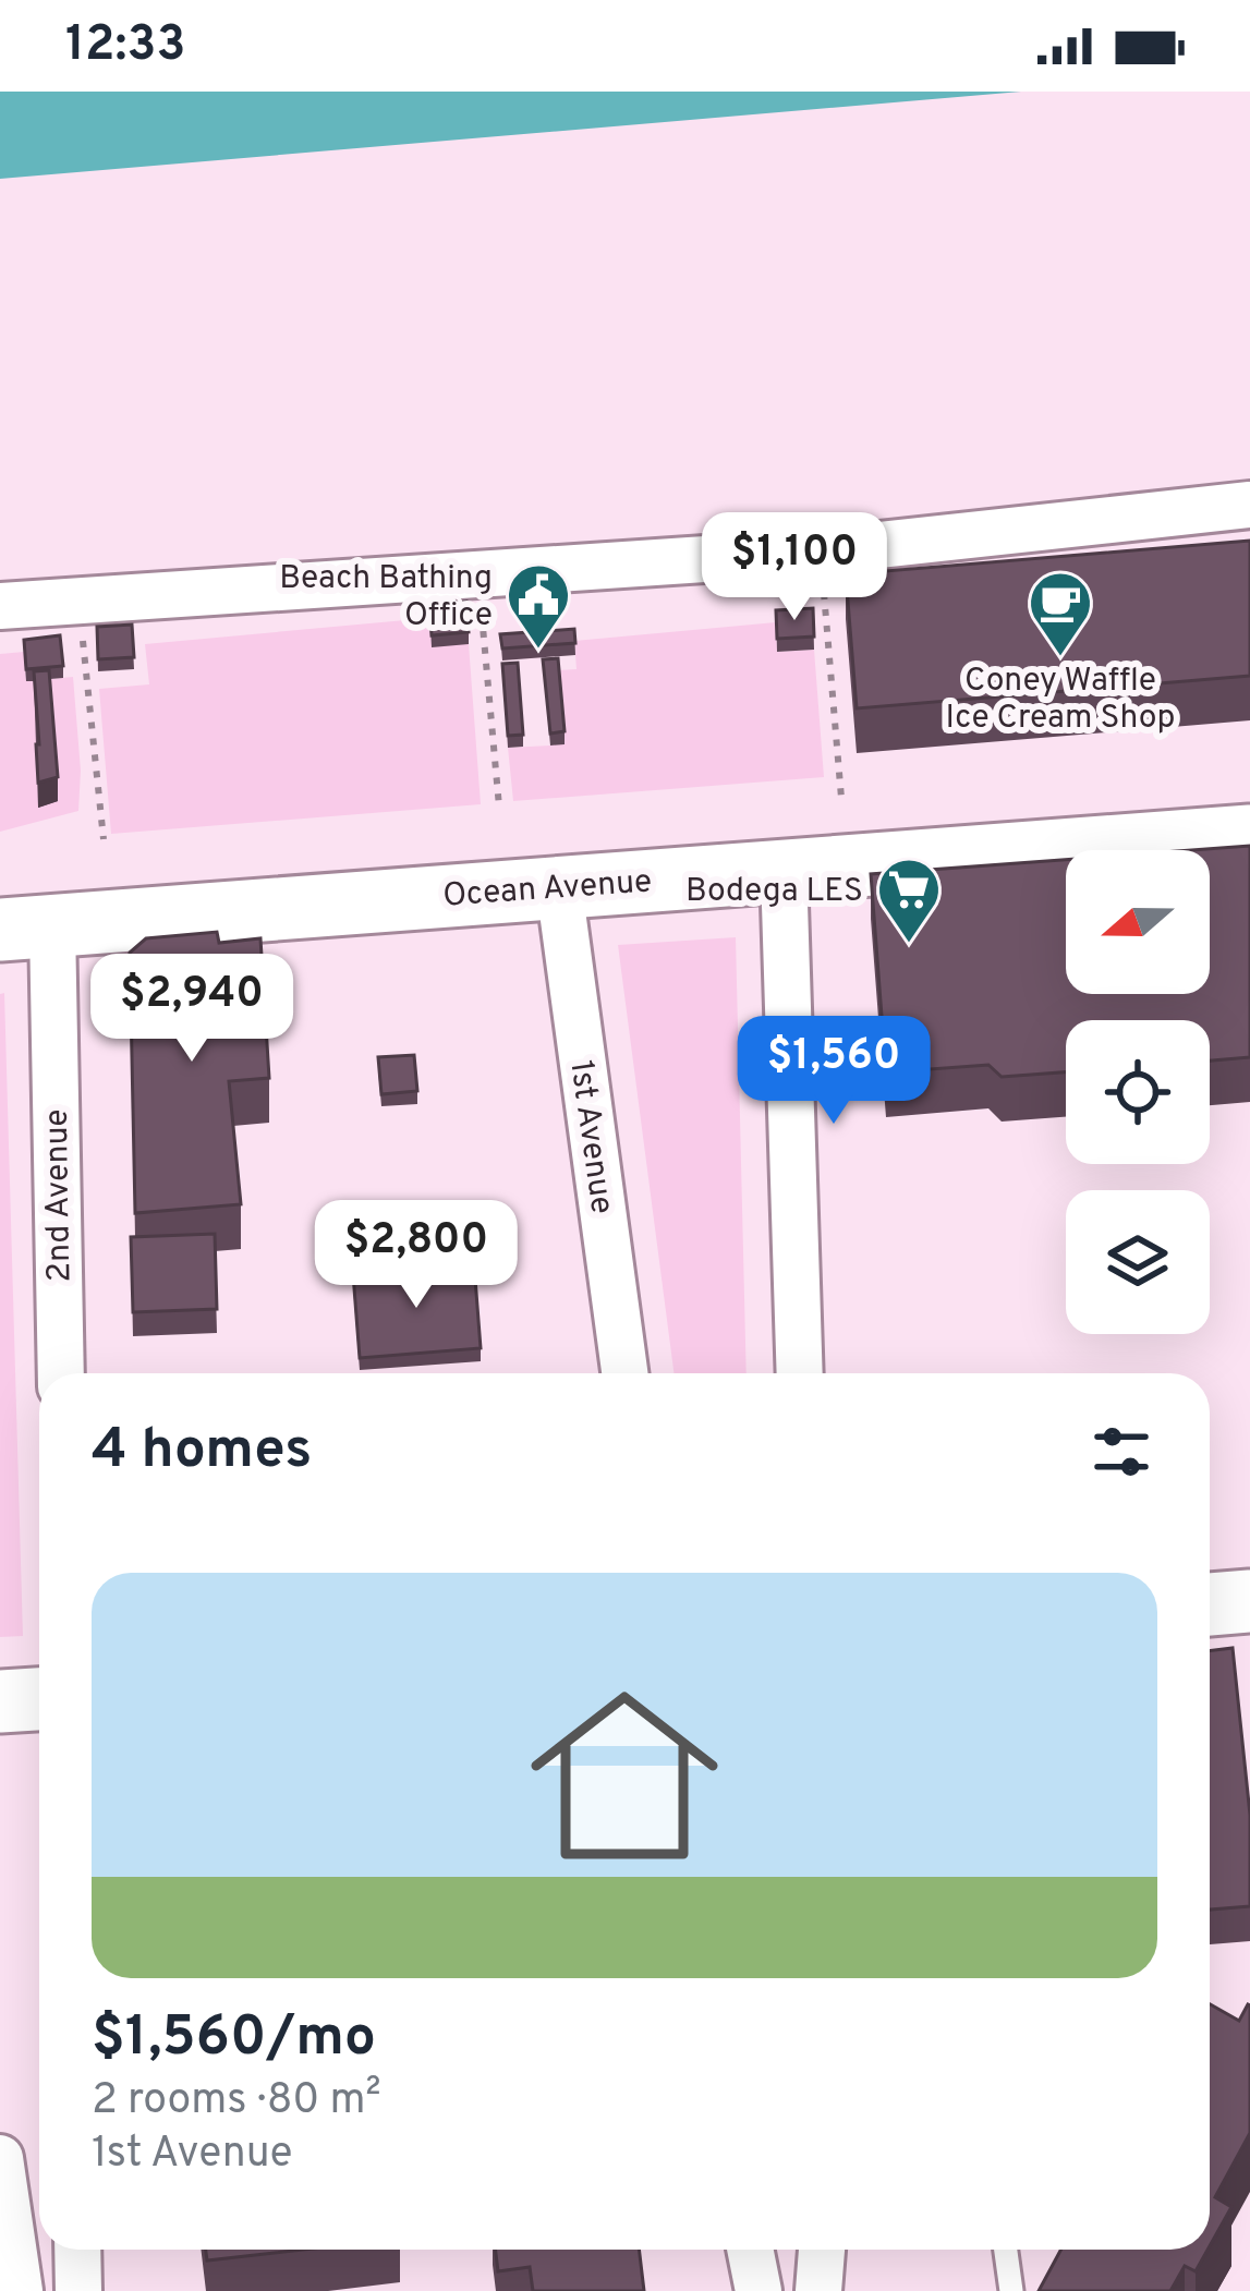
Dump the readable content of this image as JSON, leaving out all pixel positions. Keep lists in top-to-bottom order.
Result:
{
  "streets": {
    "street": ["Ocean Avenue", "1st Avenue", "2nd Avenue"]
  },
  "crossings": [
    ["Ocean Avenue", "1st Avenue"],
    ["Ocean Avenue", "2nd Avenue"]
  ],
  "places": {
    "public building": ["Beach Bathing Office"],
    "cafe": ["Coney Waffle Ice Cream Shop"],
    "supermarket": ["Bodega LES"]
  },
  "north": "left",
  "page": {
    "status": "12:33",
    "price": [
      "$1,100",
      "$2,940",
      "$1,560",
      "$2,800"
    ],
    "heading": "4 homes",
    "list": [
      {
        "name": "$1,560/mo",
        "note": "2 rooms · 80 m² · 1st Avenue"
      }
    ]
  }
}
